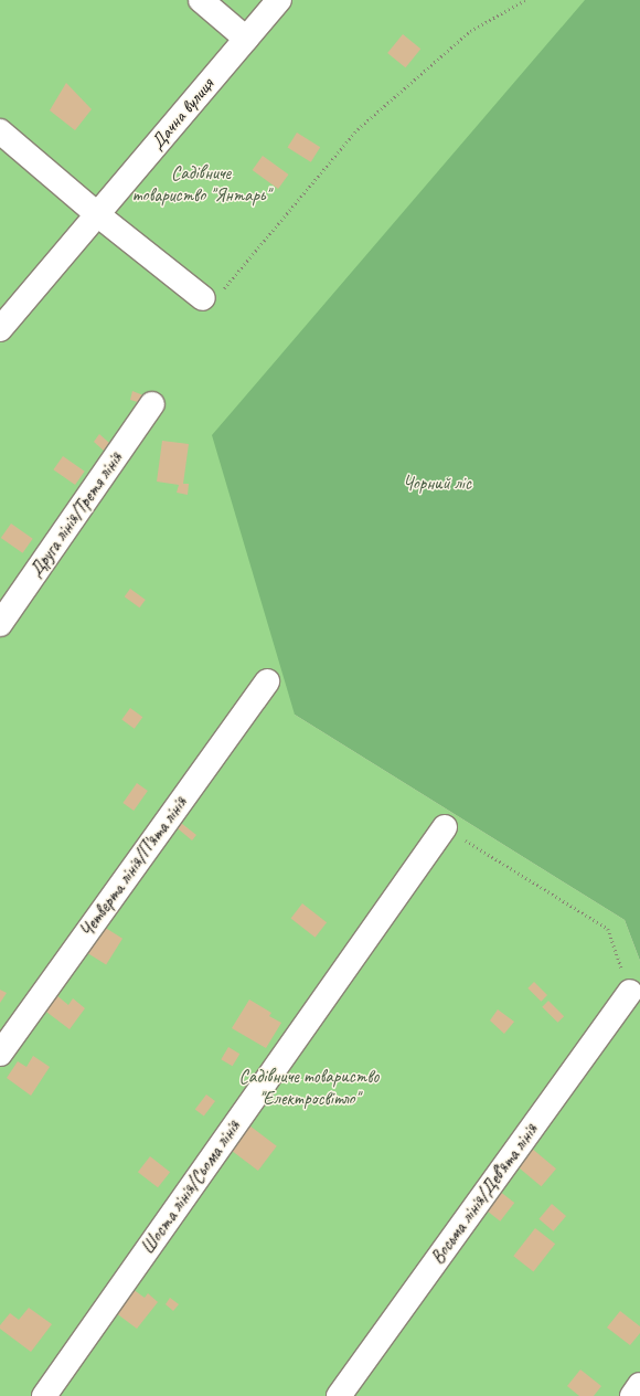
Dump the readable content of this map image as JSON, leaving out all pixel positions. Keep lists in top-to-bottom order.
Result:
{
  "streets": {
    "street": [
      "Дачна вулиця",
      "Друга лінія/Третя лінія",
      "Четверта лінія/П'ята лінія",
      "Шоста лінія/Сьома лінія",
      "Восьма лінія/Дев'ята лінія"
    ]
  },
  "parks": ["Садівниче товариство \"Янтарь\"", "Чорний ліс", "Садівниче товариство \"Електросвітло\""]
}
